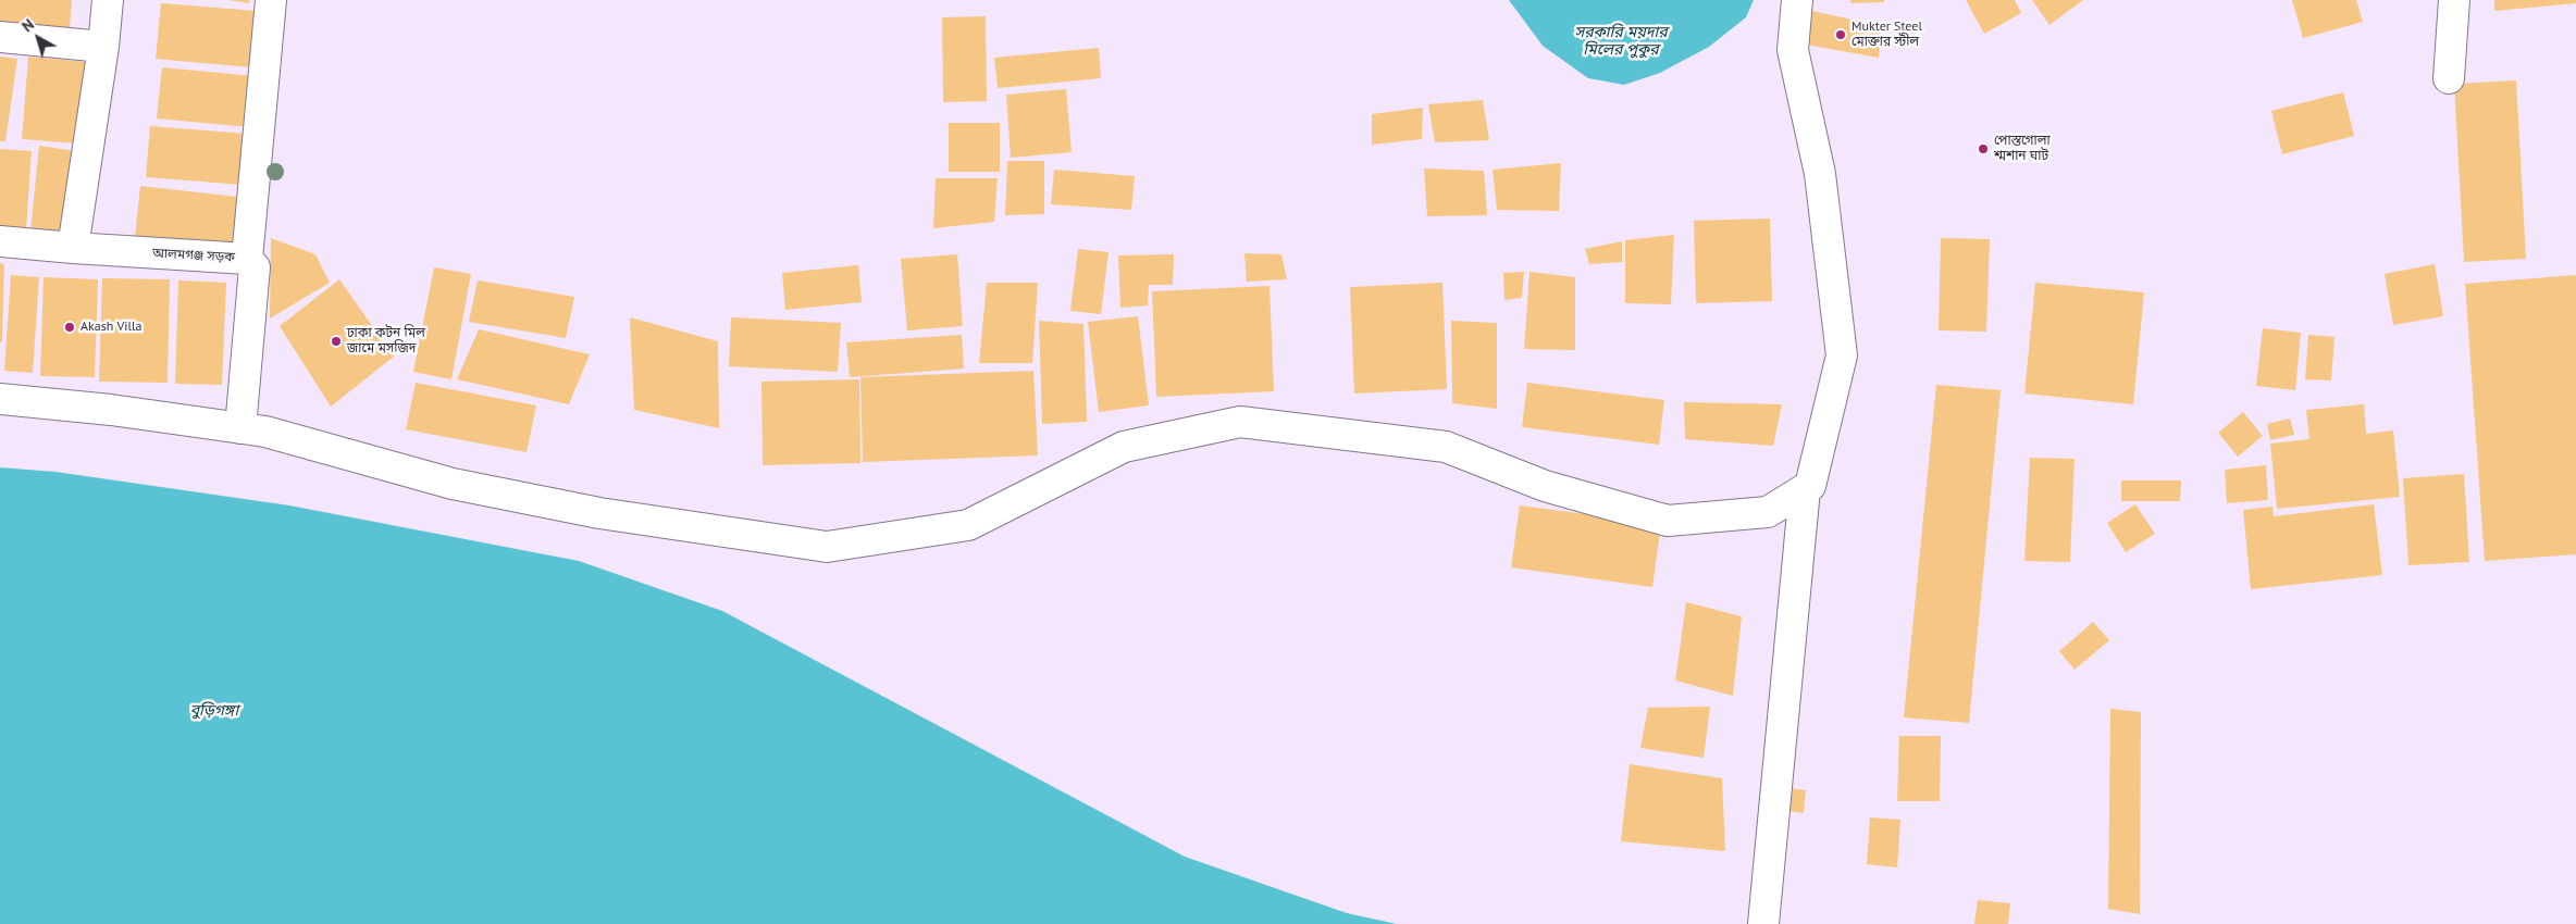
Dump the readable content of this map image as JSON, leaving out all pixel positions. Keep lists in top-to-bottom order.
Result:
{
  "streets": {
    "street": ["আলমগঞ্জ সড়ক"]
  },
  "water": ["সরকারি ময়দার মিলের পুকুর", "বুড়িগঙ্গা"],
  "places": [
    "Mukter Steel মোক্তার স্টীল",
    "পোস্তগোলা শ্মশান ঘাট",
    "Akash Villa",
    "ঢাকা কটন মিল জামে মসজিদ"
  ],
  "north": "top left"
}
